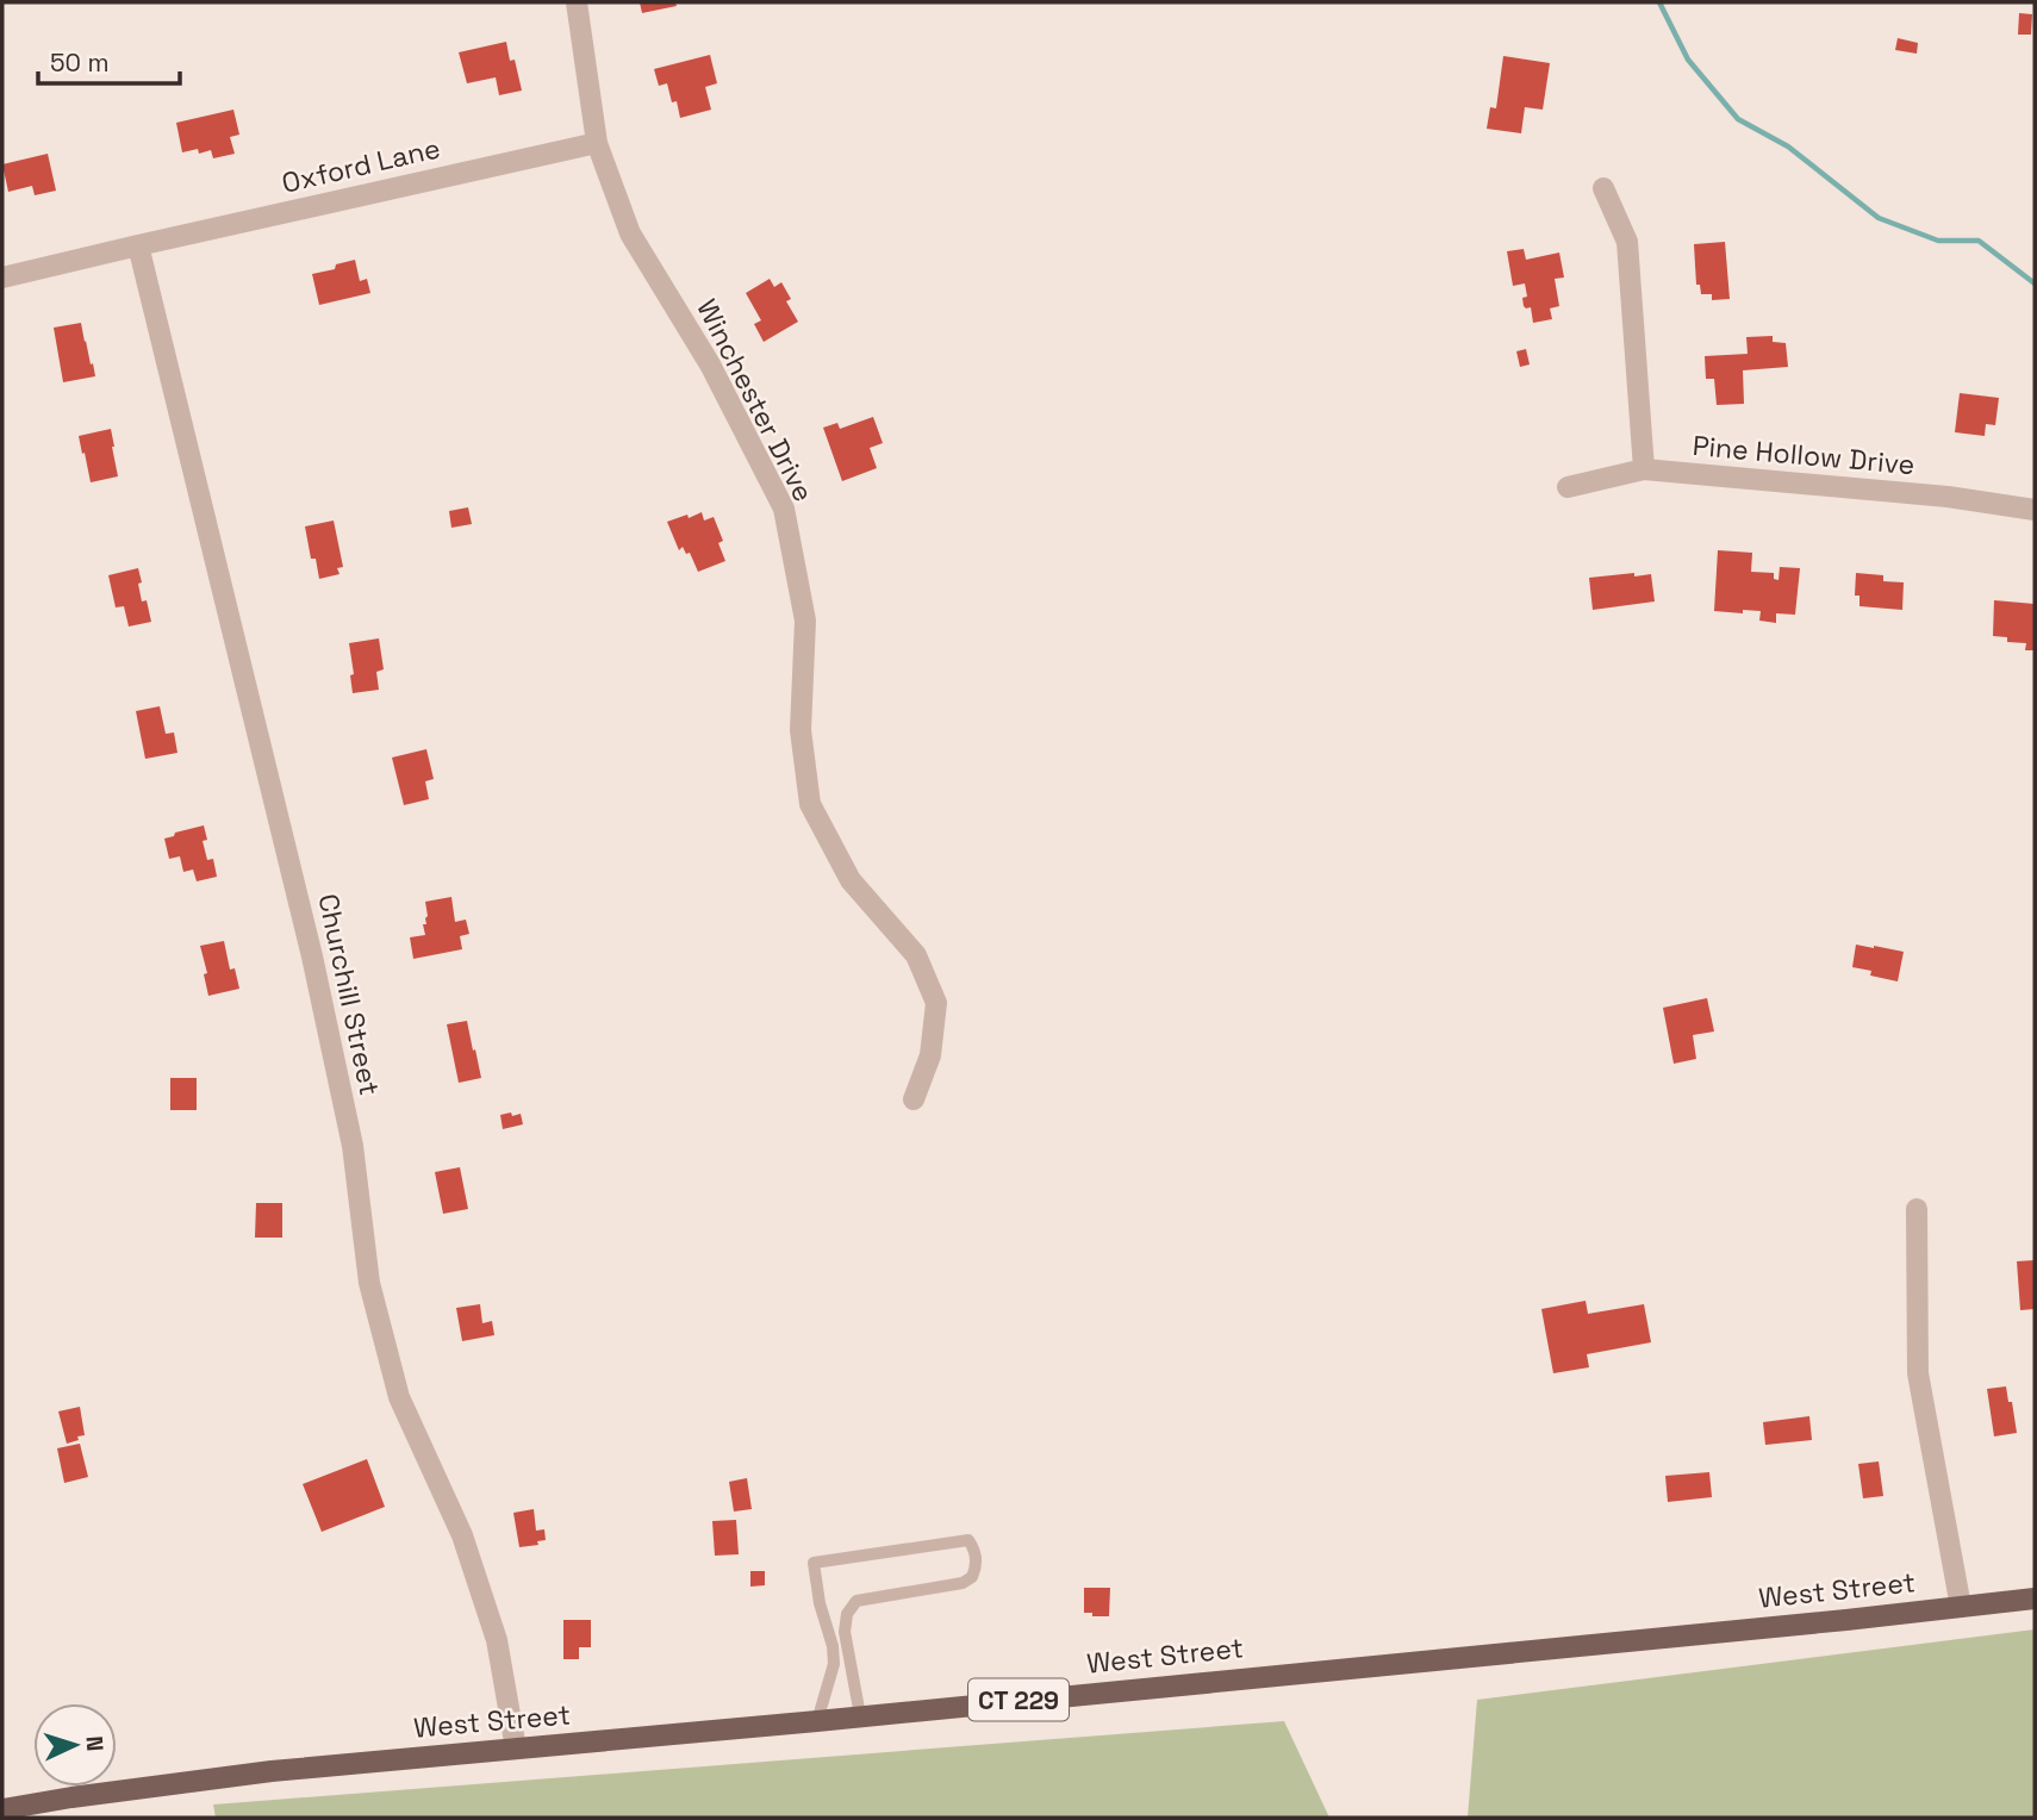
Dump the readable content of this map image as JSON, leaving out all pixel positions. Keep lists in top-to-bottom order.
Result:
{
  "streets": {
    "main road": ["West Street", "CT 229"],
    "street": [
      "Oxford Lane",
      "Winchester Drive",
      "Pine Hollow Drive",
      "Churchill Street"
    ]
  },
  "crossings": [
    ["Oxford Lane", "Winchester Drive"],
    ["Oxford Lane", "Churchill Street"],
    ["Churchill Street", "West Street"]
  ],
  "scale_bar": "50 m",
  "north": "right"
}
